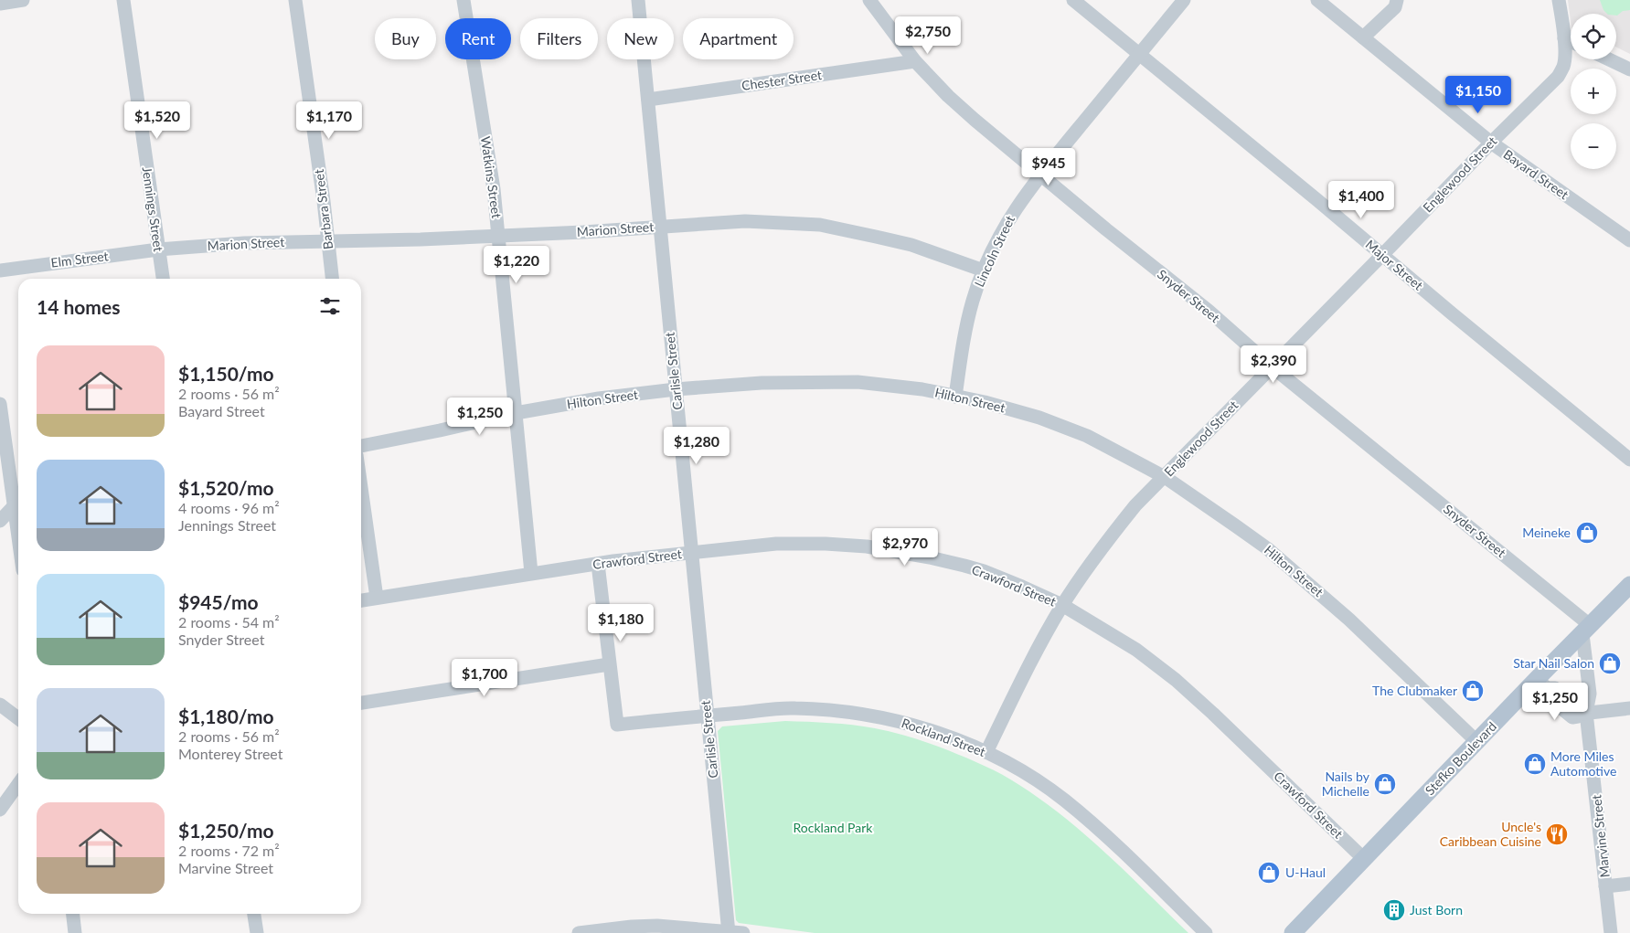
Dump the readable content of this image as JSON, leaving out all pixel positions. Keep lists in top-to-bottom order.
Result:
{
  "streets": {
    "main road": ["Stefko Boulevard"],
    "street": [
      "Chester Street",
      "Englewood Street",
      "Bayard Street",
      "Watkins Street",
      "Jennings Street",
      "Barbara Street",
      "Marion Street",
      "Lincoln Street",
      "Elm Street",
      "Major Street",
      "Snyder Street",
      "Carlisle Street",
      "Hilton Street",
      "Crawford Street",
      "Rockland Street",
      "Marvine Street"
    ]
  },
  "crossings": [
    ["Chester Street", "Snyder Street"],
    ["Chester Street", "Carlisle Street"],
    ["Englewood Street", "Bayard Street"],
    ["Englewood Street", "Major Street"],
    ["Englewood Street", "Snyder Street"],
    ["Englewood Street", "Hilton Street"],
    ["Englewood Street", "Crawford Street"],
    ["Englewood Street", "Rockland Street"],
    ["Watkins Street", "Marion Street"],
    ["Watkins Street", "Hilton Street"],
    ["Watkins Street", "Crawford Street"],
    ["Jennings Street", "Marion Street"],
    ["Jennings Street", "Elm Street"],
    ["Barbara Street", "Marion Street"],
    ["Marion Street", "Lincoln Street"],
    ["Marion Street", "Elm Street"],
    ["Marion Street", "Carlisle Street"],
    ["Lincoln Street", "Major Street"],
    ["Lincoln Street", "Snyder Street"],
    ["Lincoln Street", "Hilton Street"],
    ["Snyder Street", "Stefko Boulevard"],
    ["Snyder Street", "Marvine Street"],
    ["Carlisle Street", "Hilton Street"],
    ["Carlisle Street", "Crawford Street"],
    ["Carlisle Street", "Rockland Street"],
    ["Hilton Street", "Stefko Boulevard"],
    ["Crawford Street", "Stefko Boulevard"],
    ["Stefko Boulevard", "Marvine Street"]
  ],
  "parks": ["Rockland Park"],
  "places": {
    "shop": [
      "Meineke",
      "Star Nail Salon",
      "The Clubmaker",
      "More Miles Automotive",
      "Nails by Michelle",
      "U-Haul"
    ],
    "restaurant": ["Uncle's Caribbean Cuisine"],
    "building": ["Just Born"]
  },
  "page": {
    "map_buttons": ["+", "−"],
    "price": [
      "$2,750",
      "$1,150",
      "$1,520",
      "$1,170",
      "$945",
      "$1,400",
      "$1,220",
      "$2,390",
      "$1,250",
      "$1,280",
      "$2,970",
      "$1,180",
      "$1,700",
      "$1,250"
    ],
    "chip": [
      "Buy",
      "Rent",
      "Filters",
      "New",
      "Apartment"
    ],
    "heading": "14 homes",
    "list": [
      {
        "name": "$1,150/mo",
        "note": "2 rooms · 56 m² · Bayard Street"
      },
      {
        "name": "$1,520/mo",
        "note": "4 rooms · 96 m² · Jennings Street"
      },
      {
        "name": "$945/mo",
        "note": "2 rooms · 54 m² · Snyder Street"
      },
      {
        "name": "$1,180/mo",
        "note": "2 rooms · 56 m² · Monterey Street"
      },
      {
        "name": "$1,250/mo",
        "note": "2 rooms · 72 m² · Marvine Street"
      }
    ]
  }
}
